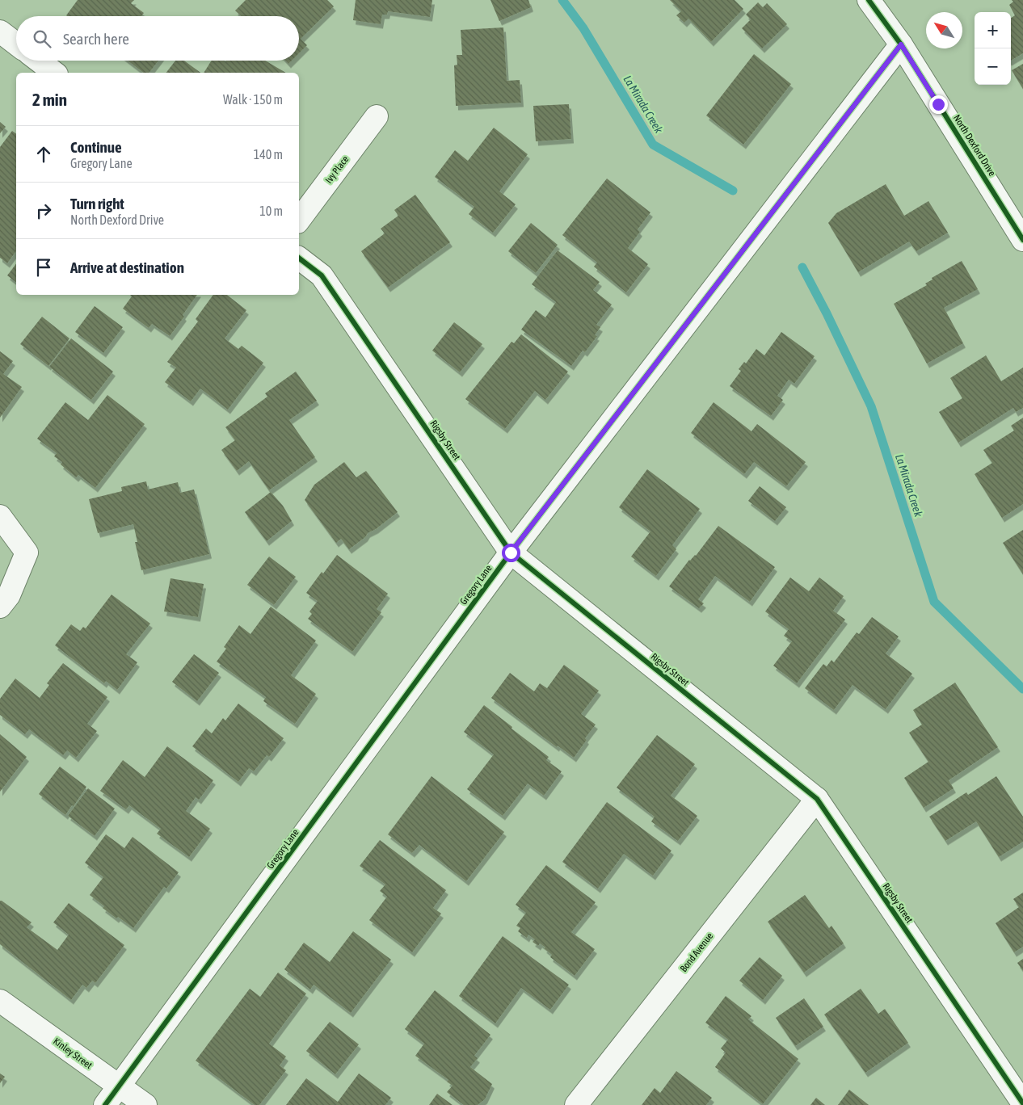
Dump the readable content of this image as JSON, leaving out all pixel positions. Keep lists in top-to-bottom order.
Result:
{
  "streets": {
    "street": [
      "North Dexford Drive",
      "Ivy Place",
      "Rigsby Street",
      "Gregory Lane",
      "Bond Avenue",
      "Kinley Street"
    ]
  },
  "crossings": [
    ["North Dexford Drive", "Gregory Lane"],
    ["Rigsby Street", "Gregory Lane"],
    ["Rigsby Street", "Bond Avenue"],
    ["Gregory Lane", "Kinley Street"]
  ],
  "water": ["La Mirada Creek"],
  "north": "top left",
  "page": {
    "map_buttons": ["+", "−"],
    "search": "Search here",
    "heading": ["2 min", "Walk · 150 m"],
    "list": [
      ["Continue", "Gregory Lane", "140 m"],
      ["Turn right", "North Dexford Drive", "10 m"],
      "Arrive at destination"
    ]
  }
}
